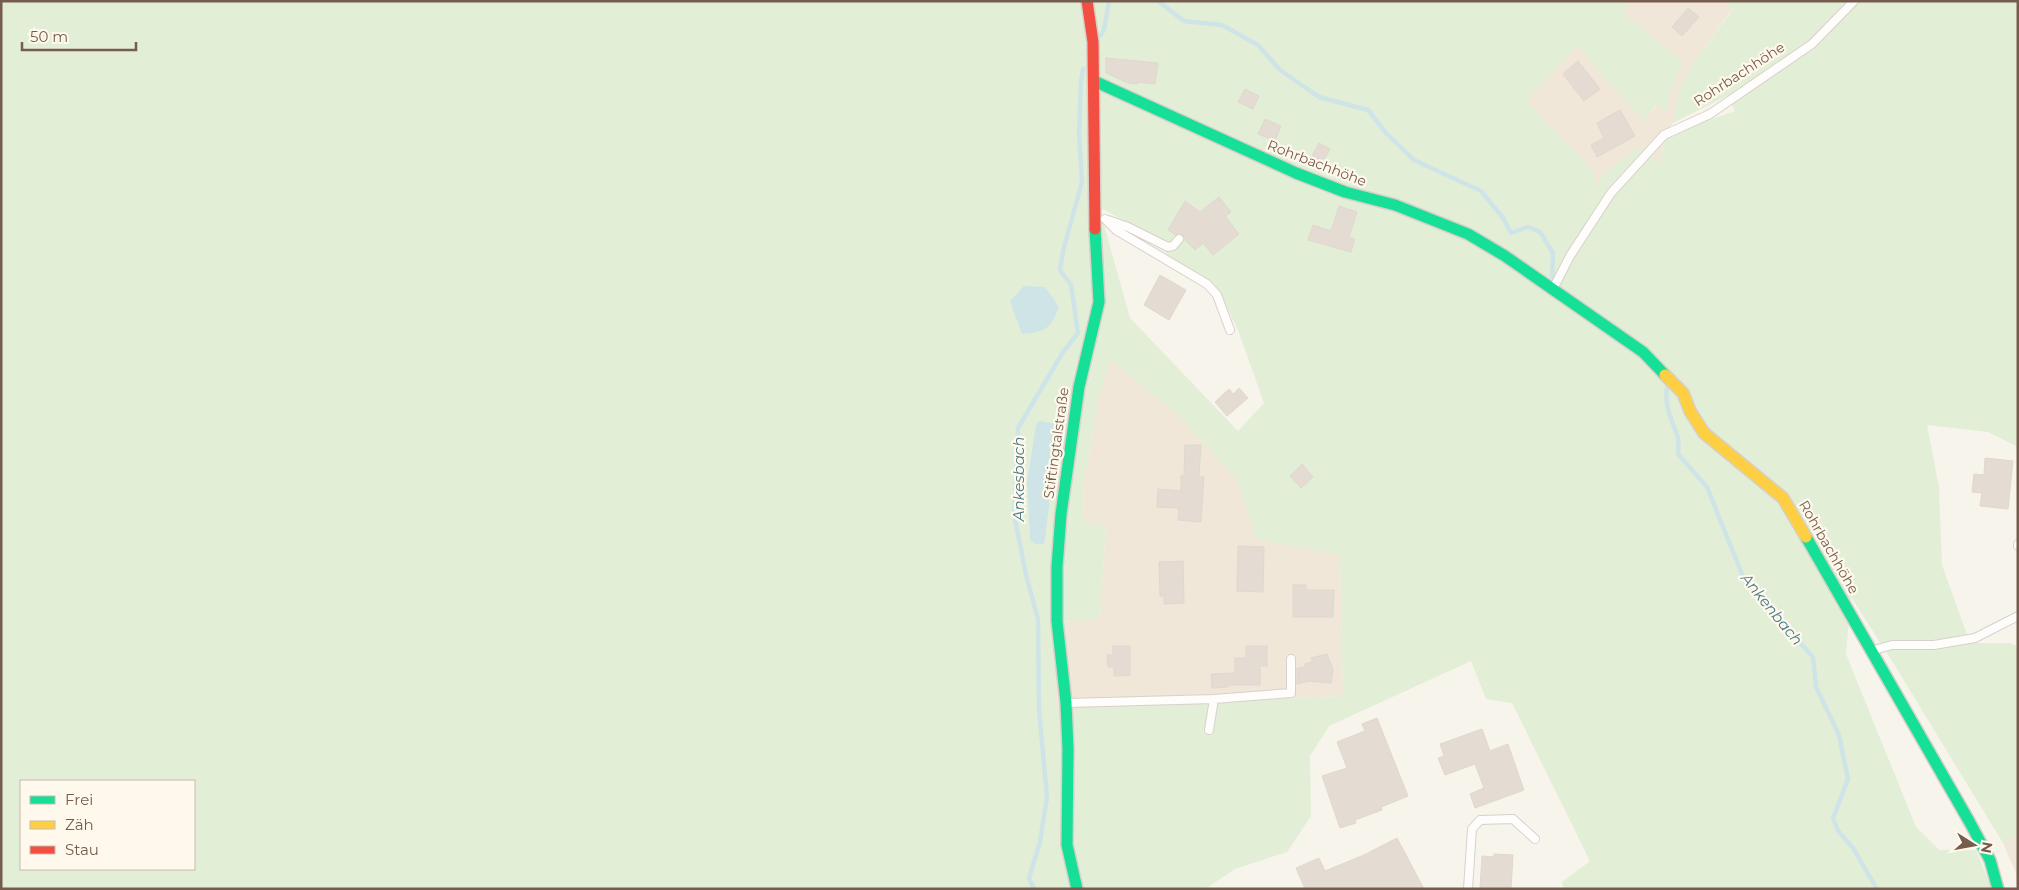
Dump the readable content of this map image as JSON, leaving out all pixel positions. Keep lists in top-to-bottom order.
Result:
{
  "streets": {
    "street": ["Rohrbachhöhe", "Stiftingtalstraße"]
  },
  "crossings": [
    ["Rohrbachhöhe", "Stiftingtalstraße"]
  ],
  "water": ["Ankesbach", "Ankenbach"],
  "legend": ["Frei", "Zäh", "Stau"],
  "scale_bar": "50 m",
  "north": "right"
}
